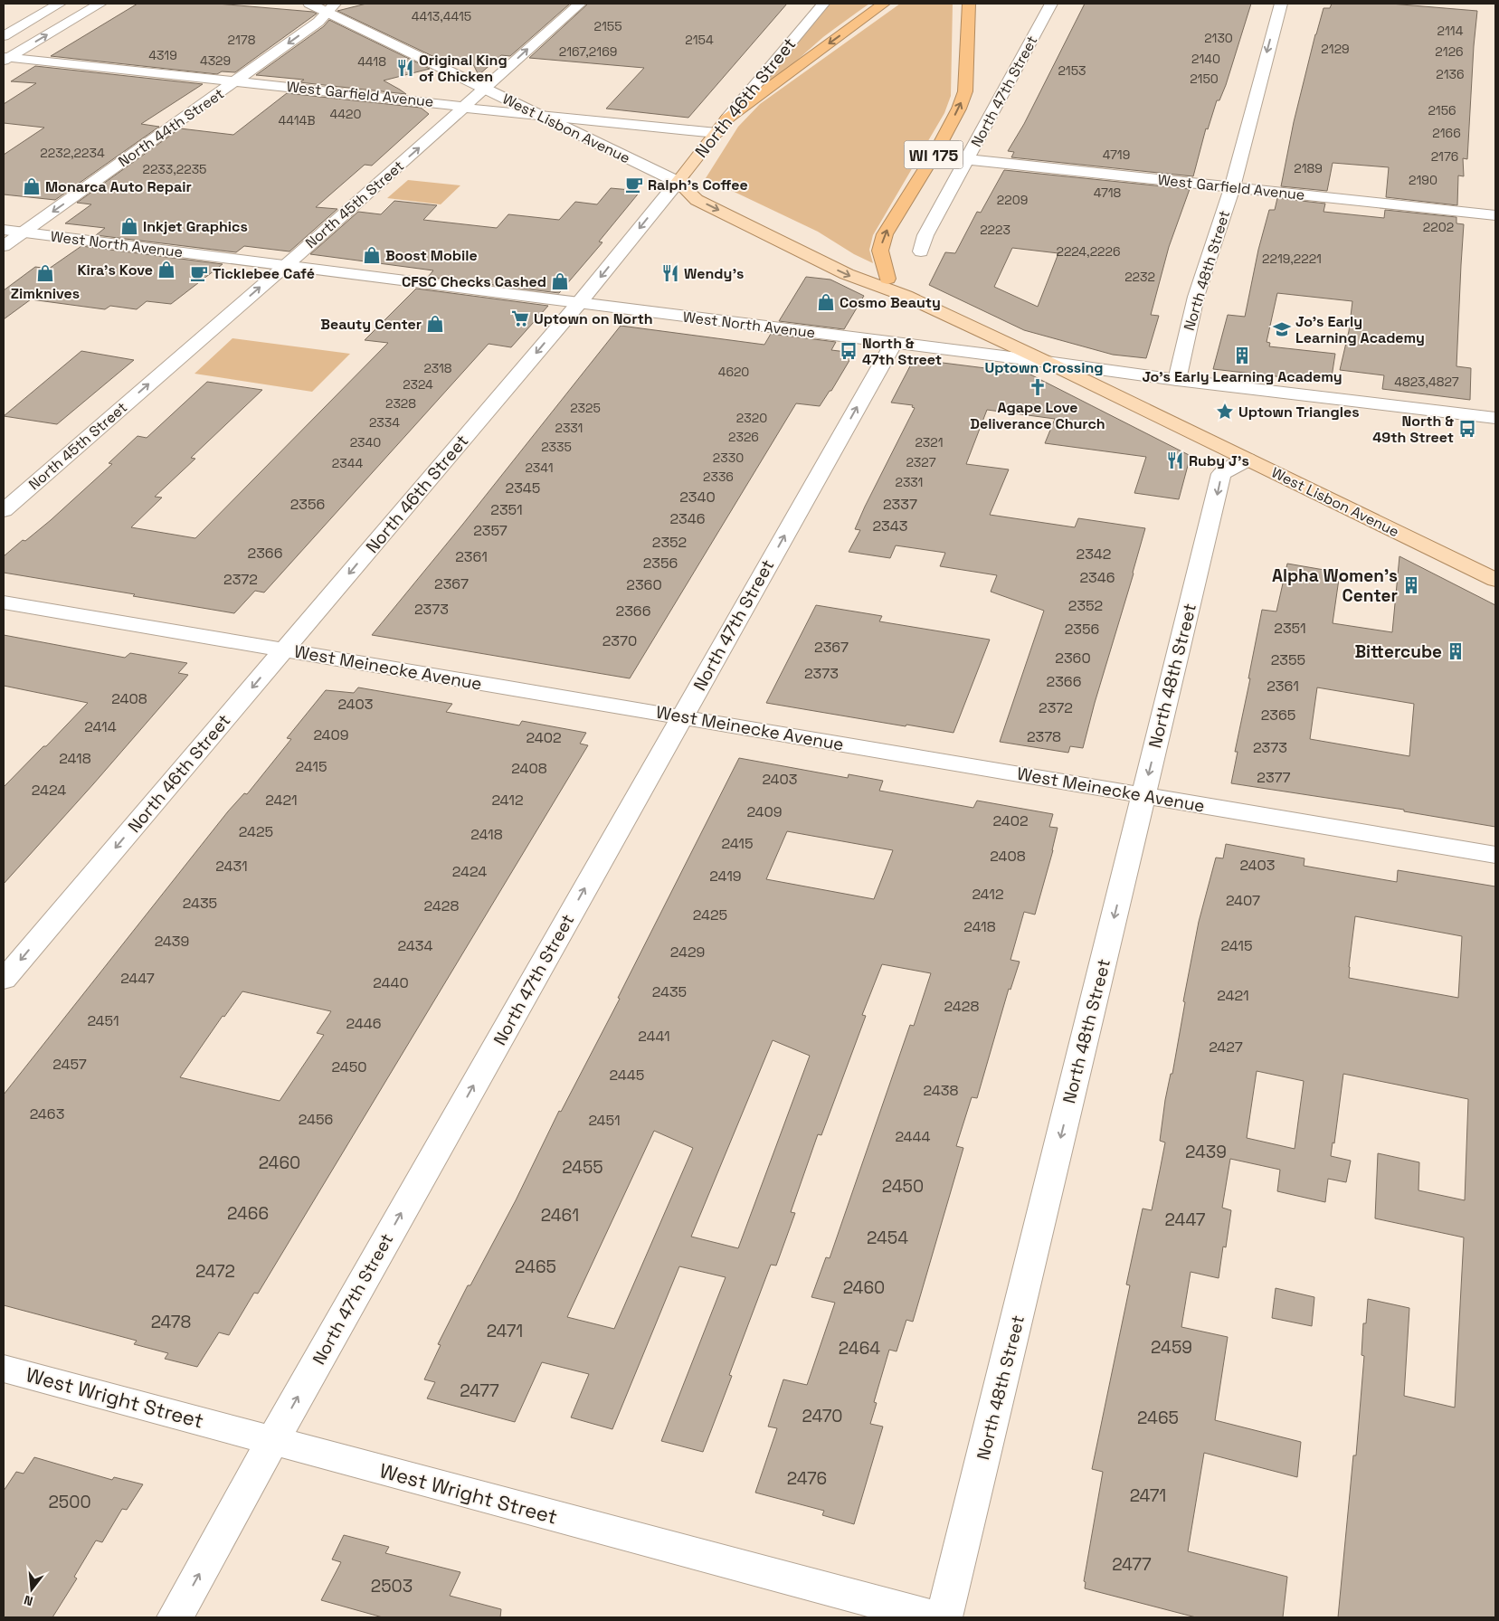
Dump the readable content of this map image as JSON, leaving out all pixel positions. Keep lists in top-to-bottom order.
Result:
{
  "streets": {
    "highway": ["WI 175"],
    "main road": ["North 46th Street", "West Lisbon Avenue"],
    "street": [
      "North 47th Street",
      "West Garfield Avenue",
      "North 44th Street",
      "North 45th Street",
      "West North Avenue",
      "North 48th Street",
      "West Meinecke Avenue",
      "West Wright Street"
    ]
  },
  "crossings": [
    ["North 47th Street", "West Garfield Avenue"],
    ["North 47th Street", "West North Avenue"],
    ["North 47th Street", "West Meinecke Avenue"],
    ["North 47th Street", "West Wright Street"],
    ["West Garfield Avenue", "North 46th Street"],
    ["West Garfield Avenue", "North 44th Street"],
    ["West Garfield Avenue", "West Lisbon Avenue"],
    ["West Garfield Avenue", "North 45th Street"],
    ["West Garfield Avenue", "North 48th Street"],
    ["North 46th Street", "West Lisbon Avenue"],
    ["North 46th Street", "West North Avenue"],
    ["North 46th Street", "West Meinecke Avenue"],
    ["North 44th Street", "West Lisbon Avenue"],
    ["North 44th Street", "West North Avenue"],
    ["West Lisbon Avenue", "WI 175"],
    ["West Lisbon Avenue", "North 45th Street"],
    ["West Lisbon Avenue", "West North Avenue"],
    ["West Lisbon Avenue", "North 48th Street"],
    ["North 45th Street", "West North Avenue"],
    ["West North Avenue", "North 48th Street"],
    ["North 48th Street", "West Meinecke Avenue"]
  ],
  "one_way": [
    "North 47th Street",
    "North 46th Street",
    "North 45th Street",
    "North 48th Street"
  ],
  "districts": ["Uptown Crossing"],
  "places": {
    "restaurant": ["Original King of Chicken", "Wendy's", "Ruby J's"],
    "cafe": ["Ralph's Coffee", "Ticklebee Café"],
    "shop": [
      "Monarca Auto Repair",
      "Inkjet Graphics",
      "Boost Mobile",
      "Kira's Kove",
      "Zimknives",
      "CFSC Checks Cashed",
      "Cosmo Beauty",
      "Beauty Center"
    ],
    "supermarket": ["Uptown on North"],
    "school or university": ["Jo’s Early Learning Academy"],
    "bus stop": ["North & 47th Street", "North & 49th Street"],
    "building": ["Jo's Early Learning Academy", "Alpha Women's Center", "Bittercube"],
    "church": ["Agape Love Deliverance Church"],
    "place": ["Uptown Triangles"]
  },
  "house_numbers": [
    "4413,4415",
    "2155",
    "2114",
    "2130",
    "2178",
    "2154",
    "2129",
    "2167,2169",
    "2126",
    "4319",
    "2140",
    "4329",
    "4418",
    "2153",
    "2136",
    "2150",
    "2156",
    "4420",
    "4414B",
    "2166",
    "2232,2234",
    "4719",
    "2176",
    "2189",
    "2233,2235",
    "2190",
    "4718",
    "2209",
    "2202",
    "2223",
    "2224,2226",
    "2219,2221",
    "2232",
    "2318",
    "4620",
    "4823,4827",
    "2324",
    "2328",
    "2325",
    "2320",
    "2334",
    "2331",
    "2326",
    "2340",
    "2321",
    "2335",
    "2330",
    "2327",
    "2344",
    "2341",
    "2336",
    "2331",
    "2345",
    "2340",
    "2356",
    "2337",
    "2351",
    "2346",
    "2343",
    "2357",
    "2352",
    "2366",
    "2342",
    "2361",
    "2356",
    "2346",
    "2372",
    "2367",
    "2360",
    "2352",
    "2373",
    "2366",
    "2351",
    "2356",
    "2370",
    "2367",
    "2360",
    "2355",
    "2373",
    "2366",
    "2361",
    "2408",
    "2403",
    "2372",
    "2365",
    "2414",
    "2409",
    "2378",
    "2402",
    "2373",
    "2418",
    "2415",
    "2408",
    "2377",
    "2403",
    "2424",
    "2421",
    "2412",
    "2409",
    "2402",
    "2425",
    "2418",
    "2415",
    "2408",
    "2403",
    "2431",
    "2424",
    "2419",
    "2412",
    "2407",
    "2435",
    "2428",
    "2425",
    "2418",
    "2439",
    "2434",
    "2415",
    "2429",
    "2447",
    "2440",
    "2435",
    "2421",
    "2428",
    "2451",
    "2446",
    "2441",
    "2427",
    "2457",
    "2450",
    "2445",
    "2438",
    "2463",
    "2456",
    "2451",
    "2444",
    "2439",
    "2460",
    "2455",
    "2450",
    "2466",
    "2461",
    "2447",
    "2454",
    "2465",
    "2472",
    "2460",
    "2478",
    "2471",
    "2459",
    "2464",
    "2477",
    "2470",
    "2465",
    "2476",
    "2471",
    "2500",
    "2477",
    "2503"
  ],
  "north": "bottom"
}
